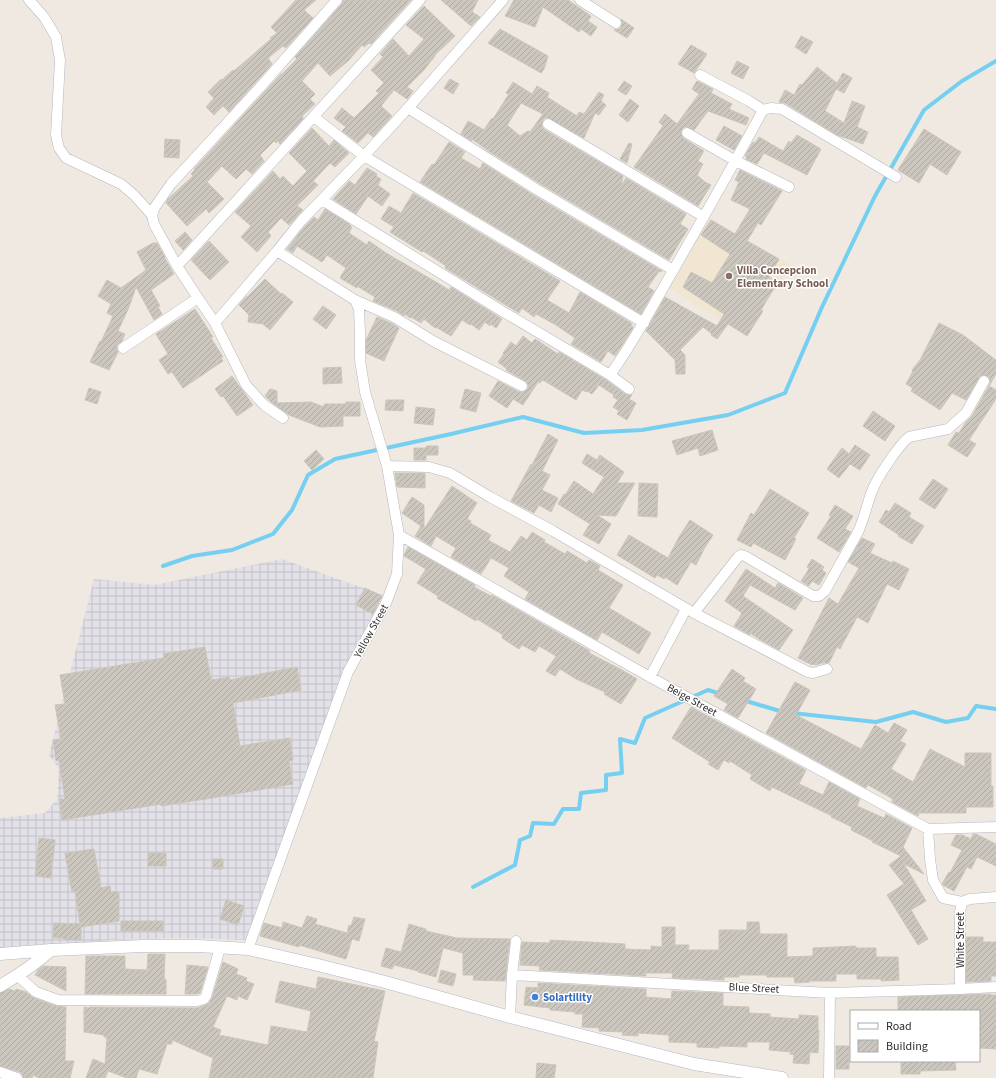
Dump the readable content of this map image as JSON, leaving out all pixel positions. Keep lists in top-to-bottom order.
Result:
{
  "streets": {
    "street": [
      "Yellow Street",
      "Beige Street",
      "White Street",
      "Blue Street"
    ]
  },
  "crossings": [
    ["Yellow Street", "Beige Street"],
    ["White Street", "Blue Street"]
  ],
  "places": ["Villa Concepcion Elementary School", "Solartility"],
  "legend": ["Road", "Building"]
}
